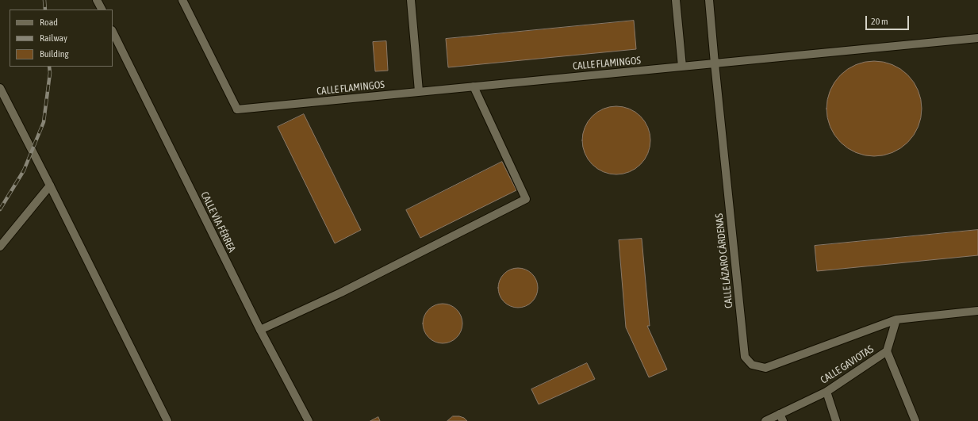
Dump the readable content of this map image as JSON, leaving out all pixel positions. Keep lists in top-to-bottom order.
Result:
{
  "streets": {
    "street": [
      "CALLE FLAMINGOS",
      "CALLE VÍA FÉRREA",
      "CALLE LÁZARO CÁRDENAS",
      "CALLE GAVIOTAS"
    ]
  },
  "crossings": [
    ["CALLE FLAMINGOS", "CALLE LÁZARO CÁRDENAS"],
    ["CALLE LÁZARO CÁRDENAS", "CALLE GAVIOTAS"]
  ],
  "legend": ["Road", "Railway", "Building"],
  "scale_bar": "20 m"
}
